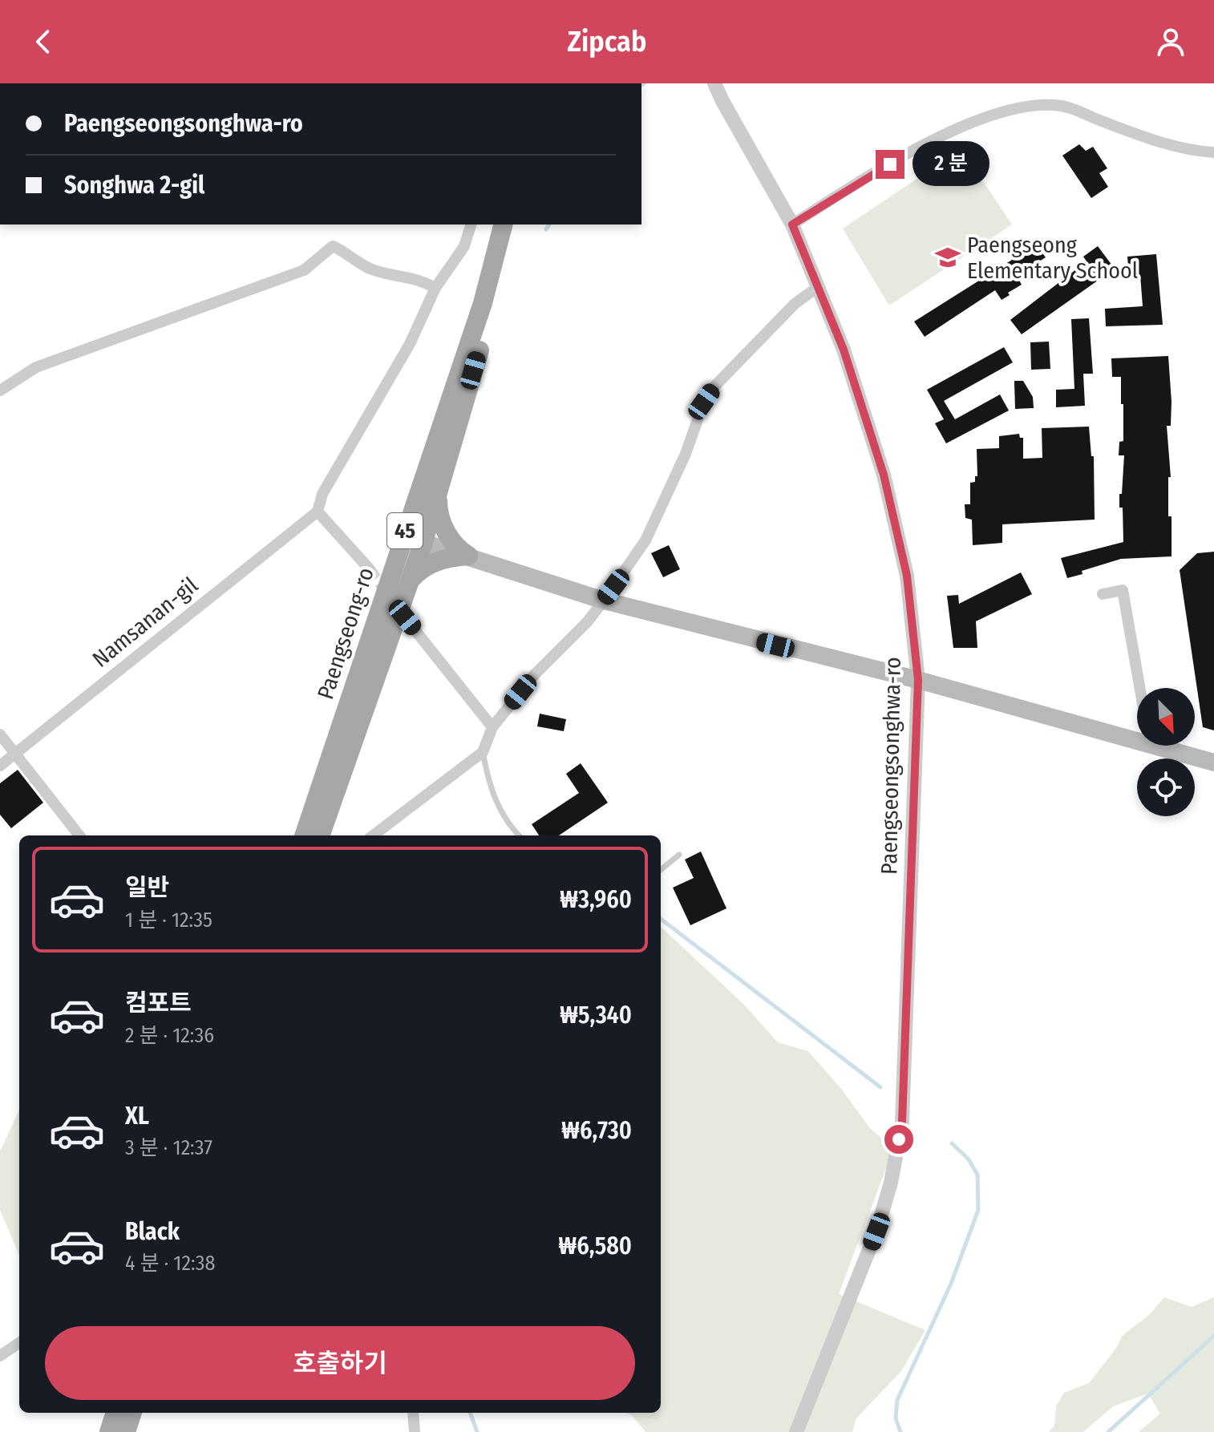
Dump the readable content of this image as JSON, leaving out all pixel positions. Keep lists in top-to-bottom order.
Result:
{
  "streets": {
    "main road": ["45", "Paengseong-ro"],
    "street": ["Namsanan-gil", "Paengseongsonghwa-ro"]
  },
  "places": {
    "school or university": ["Paengseong Elementary School"]
  },
  "north": "bottom right",
  "page": {
    "header": "Zipcab",
    "banner": ["Paengseongsonghwa-ro", "Songhwa 2-gil"],
    "bubble": "2 분",
    "list": [
      {
        "name": "일반",
        "note": "1 분 · 12:35",
        "value": "₩3,960"
      },
      {
        "name": "컴포트",
        "note": "2 분 · 12:36",
        "value": "₩5,340"
      },
      {
        "name": "XL",
        "note": "3 분 · 12:37",
        "value": "₩6,730"
      },
      {
        "name": "Black",
        "note": "4 분 · 12:38",
        "value": "₩6,580"
      }
    ],
    "buttons": "호출하기"
  }
}
